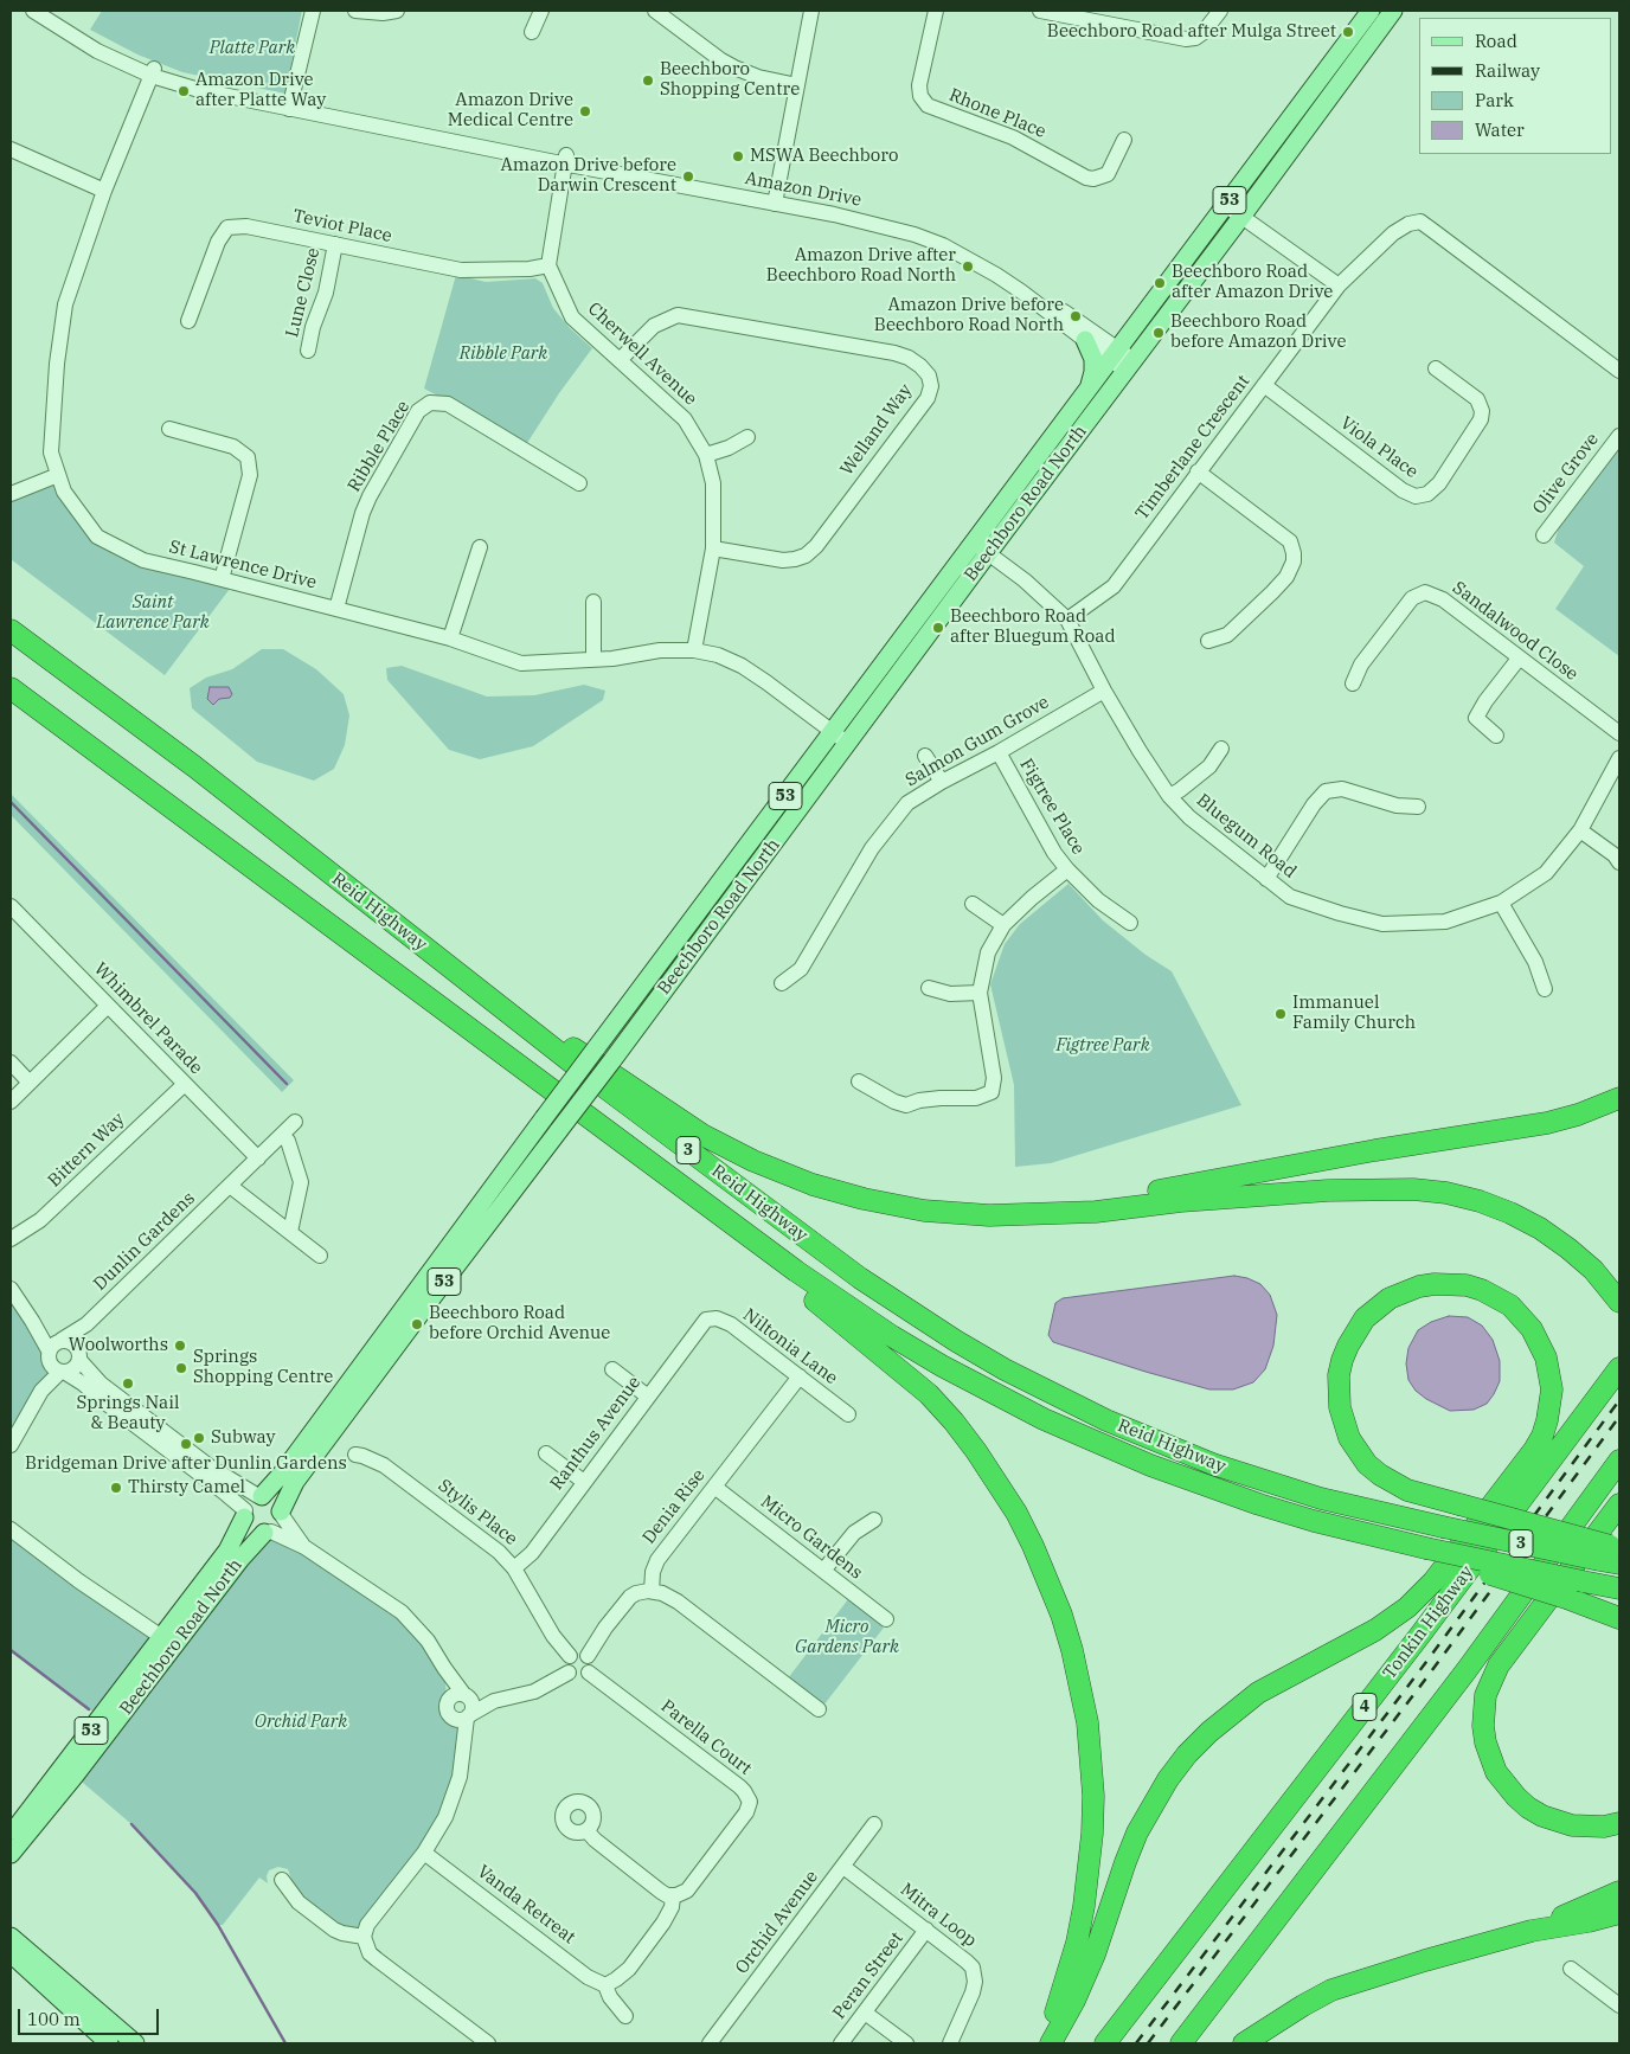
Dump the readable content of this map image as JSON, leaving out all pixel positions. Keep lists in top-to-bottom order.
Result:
{
  "streets": {
    "highway": [
      "Reid Highway",
      "3",
      "Tonkin Highway",
      "4"
    ],
    "main road": ["53", "Beechboro Road North"],
    "street": [
      "Rhone Place",
      "Amazon Drive",
      "Teviot Place",
      "Lune Close",
      "Cherwell Avenue",
      "Welland Way",
      "Ribble Place",
      "Timberlane Crescent",
      "Viola Place",
      "Olive Grove",
      "St Lawrence Drive",
      "Sandalwood Close",
      "Salmon Gum Grove",
      "Figtree Place",
      "Bluegum Road",
      "Whimbrel Parade",
      "Bittern Way",
      "Dunlin Gardens",
      "Niltonia Lane",
      "Ranthus Avenue",
      "Denia Rise",
      "Stylis Place",
      "Micro Gardens",
      "Parella Court",
      "Vanda Retreat",
      "Mitra Loop",
      "Orchid Avenue",
      "Peran Street"
    ]
  },
  "crossings": [
    ["Amazon Drive", "Beechboro Road North"],
    ["Amazon Drive", "St Lawrence Drive"],
    ["53", "Beechboro Road North"],
    ["Teviot Place", "Lune Close"],
    ["Teviot Place", "Cherwell Avenue"],
    ["Cherwell Avenue", "Welland Way"],
    ["Cherwell Avenue", "St Lawrence Drive"],
    ["Ribble Place", "St Lawrence Drive"],
    ["Timberlane Crescent", "Viola Place"],
    ["Timberlane Crescent", "Bluegum Road"],
    ["Beechboro Road North", "St Lawrence Drive"],
    ["Beechboro Road North", "Bluegum Road"],
    ["Salmon Gum Grove", "Figtree Place"],
    ["Salmon Gum Grove", "Bluegum Road"],
    ["Reid Highway", "3"],
    ["Whimbrel Parade", "Bittern Way"],
    ["Whimbrel Parade", "Dunlin Gardens"],
    ["Niltonia Lane", "Ranthus Avenue"],
    ["Niltonia Lane", "Denia Rise"],
    ["Ranthus Avenue", "Stylis Place"],
    ["Denia Rise", "Micro Gardens"],
    ["Stylis Place", "Parella Court"],
    ["Mitra Loop", "Orchid Avenue"],
    ["Mitra Loop", "Peran Street"]
  ],
  "parks": [
    "Platte Park",
    "Ribble Park",
    "Saint Lawrence Park",
    "Figtree Park",
    "Micro Gardens Park",
    "Orchid Park"
  ],
  "places": [
    "Beechboro Road after Mulga Street",
    "Beechboro Shopping Centre",
    "Amazon Drive after Platte Way",
    "Amazon Drive Medical Centre",
    "MSWA Beechboro",
    "Amazon Drive before Darwin Crescent",
    "Amazon Drive after Beechboro Road North",
    "Beechboro Road after Amazon Drive",
    "Amazon Drive before Beechboro Road North",
    "Beechboro Road before Amazon Drive",
    "Beechboro Road after Bluegum Road",
    "Immanuel Family Church",
    "Beechboro Road before Orchid Avenue",
    "Woolworths",
    "Springs Shopping Centre",
    "Springs Nail & Beauty",
    "Subway",
    "Bridgeman Drive after Dunlin Gardens",
    "Thirsty Camel"
  ],
  "legend": [
    "Road",
    "Railway",
    "Park",
    "Water"
  ],
  "scale_bar": "100 m"
}
